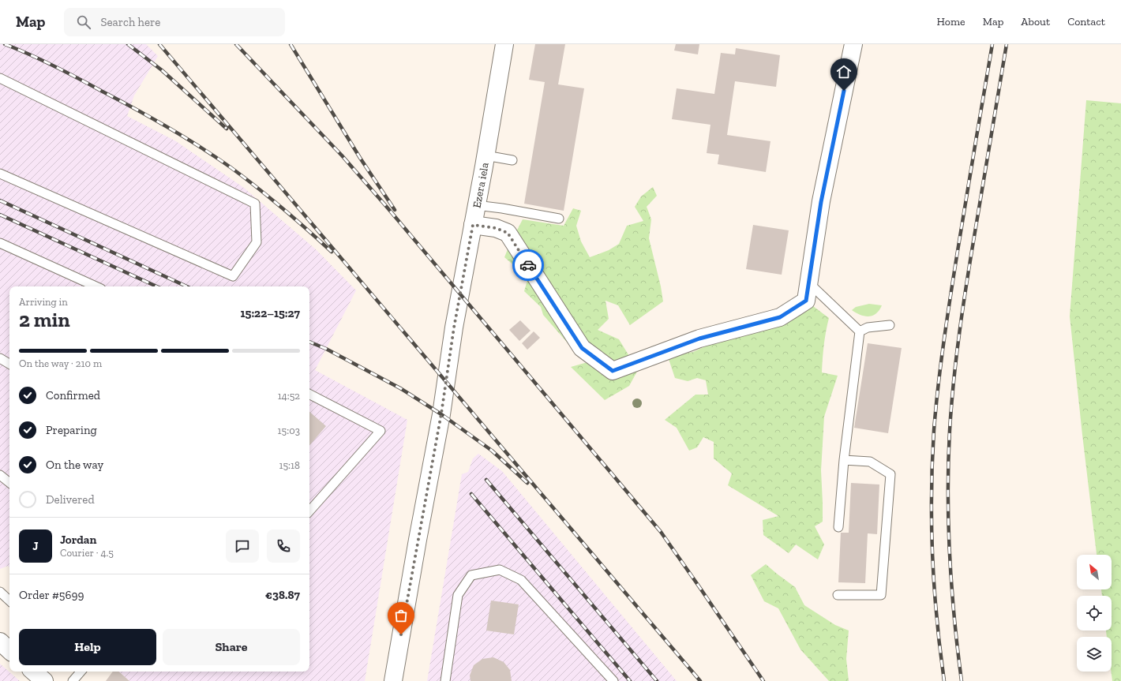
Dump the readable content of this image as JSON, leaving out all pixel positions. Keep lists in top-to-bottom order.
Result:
{
  "streets": {
    "street": ["Ezera iela"]
  },
  "north": "top left",
  "page": {
    "header": "Map",
    "search": "Search here",
    "nav": [
      "Home",
      "Map",
      "About",
      "Contact"
    ],
    "heading": ["2 min", "Arriving in", "15:22–15:27"],
    "panel": [
      "Jordan",
      "Courier · 4.5",
      "Order #5699",
      "€38.87"
    ],
    "bar": "On the way · 210 m",
    "list": [
      ["Confirmed", "14:52"],
      ["Preparing", "15:03"],
      ["On the way", "15:18"],
      "Delivered"
    ],
    "round": "J",
    "buttons": ["Help", "Share"]
  }
}
